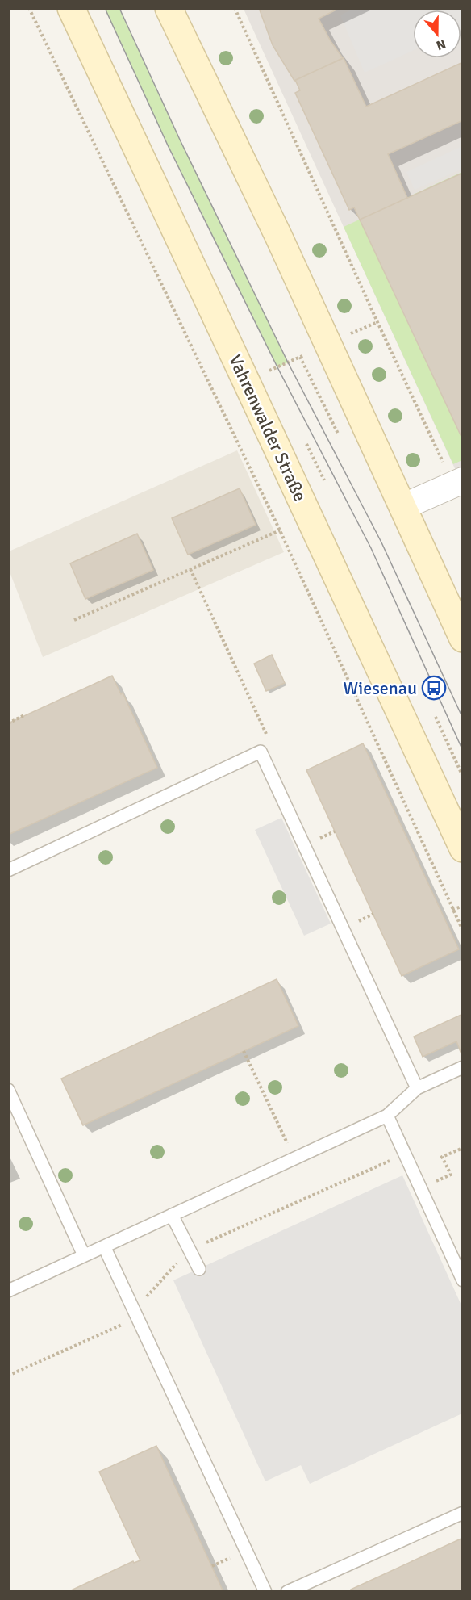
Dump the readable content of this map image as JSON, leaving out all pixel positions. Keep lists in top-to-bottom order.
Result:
{
  "streets": {
    "main road": ["Vahrenwalder Straße"]
  },
  "places": {
    "bus stop": ["Wiesenau"]
  },
  "north": "bottom"
}
